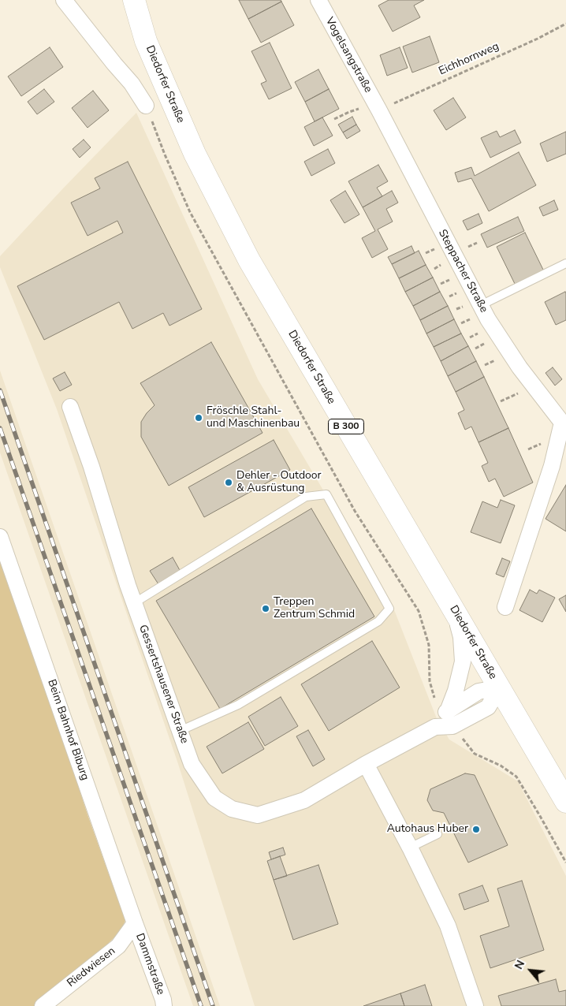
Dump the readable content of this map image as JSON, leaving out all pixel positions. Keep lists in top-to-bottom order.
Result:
{
  "streets": {
    "main road": ["Diedorfer Straße", "B 300"],
    "street": [
      "Vogelsangstraße",
      "Steppacher Straße",
      "Gessertshausener Straße",
      "Beim Bahnhof Biburg",
      "Dammstraße",
      "Riedwiesen"
    ],
    "path": ["Eichhornweg"]
  },
  "crossings": [
    ["Vogelsangstraße", "Eichhornweg"],
    ["Vogelsangstraße", "Steppacher Straße"],
    ["Eichhornweg", "Steppacher Straße"],
    ["Diedorfer Straße", "Gessertshausener Straße"],
    ["Beim Bahnhof Biburg", "Dammstraße"],
    ["Beim Bahnhof Biburg", "Riedwiesen"],
    ["Dammstraße", "Riedwiesen"]
  ],
  "places": [
    "Fröschle Stahl- und Maschinenbau",
    "Dehler - Outdoor & Ausrüstung",
    "Treppen Zentrum Schmid",
    "Autohaus Huber"
  ],
  "north": "top left"
}
